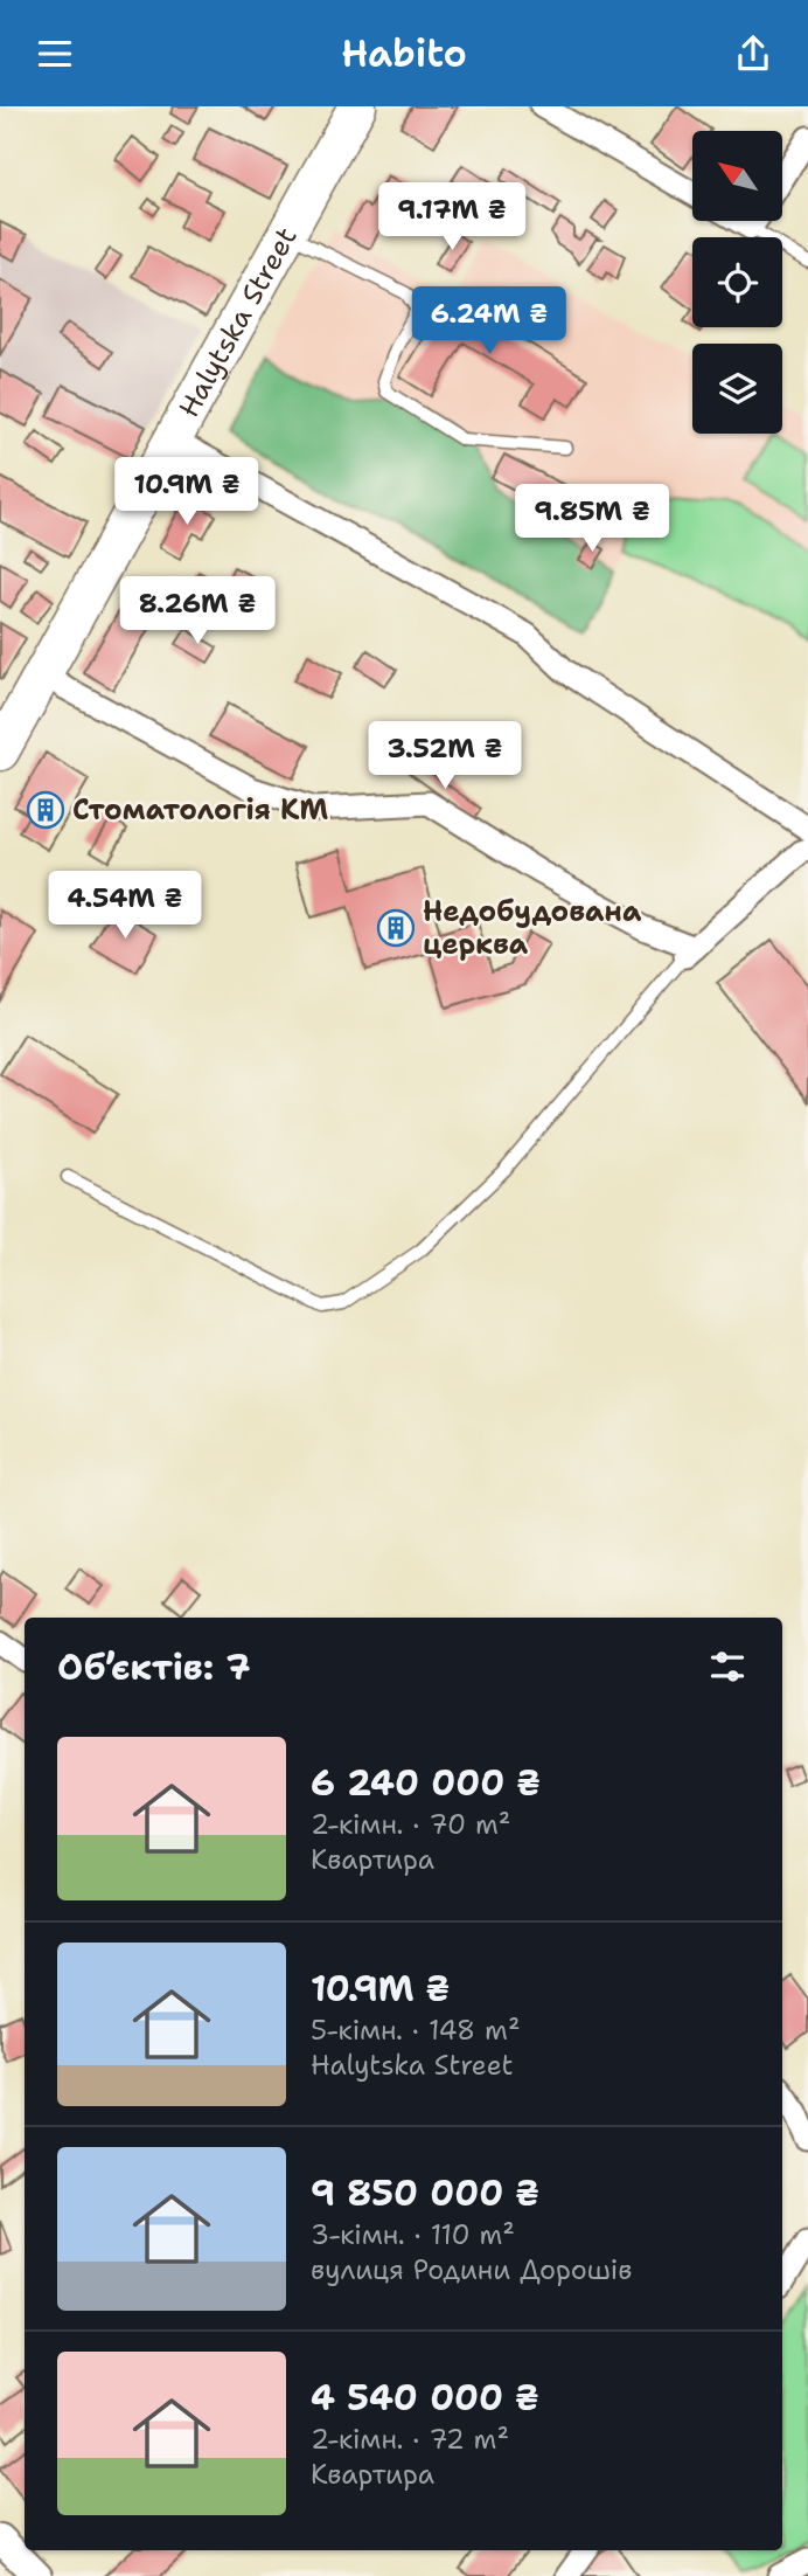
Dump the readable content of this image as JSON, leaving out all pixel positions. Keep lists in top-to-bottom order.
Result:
{
  "streets": {
    "main road": ["Halytska Street"]
  },
  "places": {
    "building": ["Стоматологія KM", "Недобудована церква"]
  },
  "north": "top left",
  "page": {
    "header": "Habito",
    "price": [
      "9.17M ₴",
      "6.24M ₴",
      "10.9M ₴",
      "9.85M ₴",
      "8.26M ₴",
      "3.52M ₴",
      "4.54M ₴"
    ],
    "heading": "Об’єктів: 7",
    "list": [
      {
        "name": "6 240 000 ₴",
        "note": "2-кімн. · 70 m² · Квартира"
      },
      {
        "name": "10.9M ₴",
        "note": "5-кімн. · 148 m² · Halytska Street"
      },
      {
        "name": "9 850 000 ₴",
        "note": "3-кімн. · 110 m² · вулиця Родини Дорошів"
      },
      {
        "name": "4 540 000 ₴",
        "note": "2-кімн. · 72 m² · Квартира"
      }
    ]
  }
}
